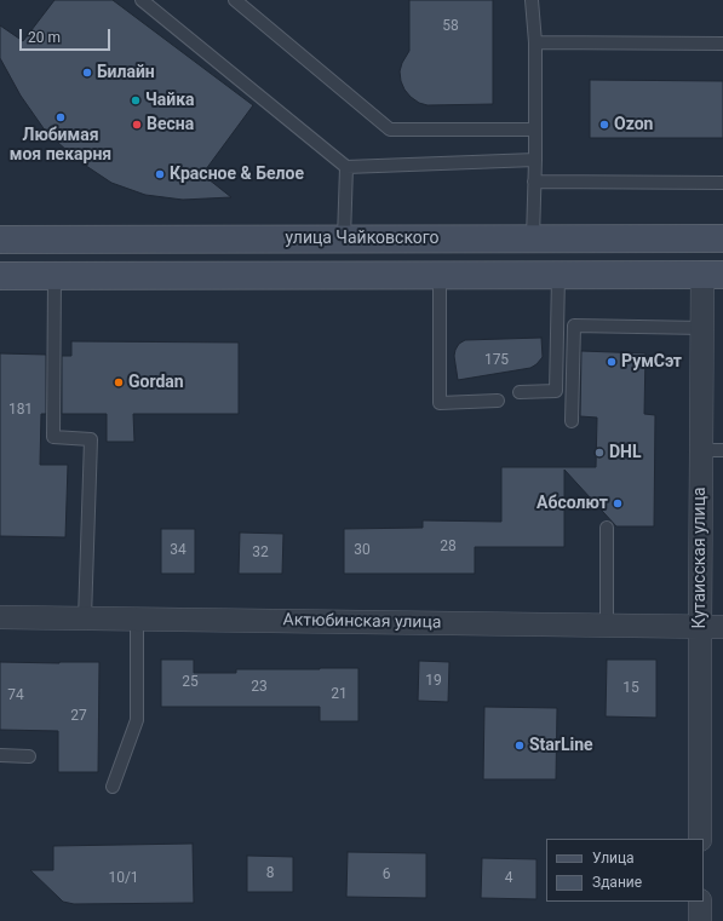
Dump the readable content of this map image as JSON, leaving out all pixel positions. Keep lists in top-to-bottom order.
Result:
{
  "streets": {
    "main road": ["улица Чайковского"],
    "street": ["Кутаисская улица", "Актюбинская улица"]
  },
  "crossings": [
    ["Кутаисская улица", "Актюбинская улица"]
  ],
  "places": [
    "Билайн",
    "Чайка",
    "Любимая моя пекарня",
    "Весна",
    "Ozon",
    "Красное & Белое",
    "РумСэт",
    "Gordan",
    "DHL",
    "Абсолют",
    "StarLine"
  ],
  "house_numbers": [
    "58",
    "175",
    "181",
    "28",
    "34",
    "30",
    "32",
    "19",
    "25",
    "23",
    "15",
    "21",
    "74",
    "27",
    "8",
    "6",
    "10/1",
    "4"
  ],
  "legend": ["Улица", "Здание"],
  "scale_bar": "20 m"
}
